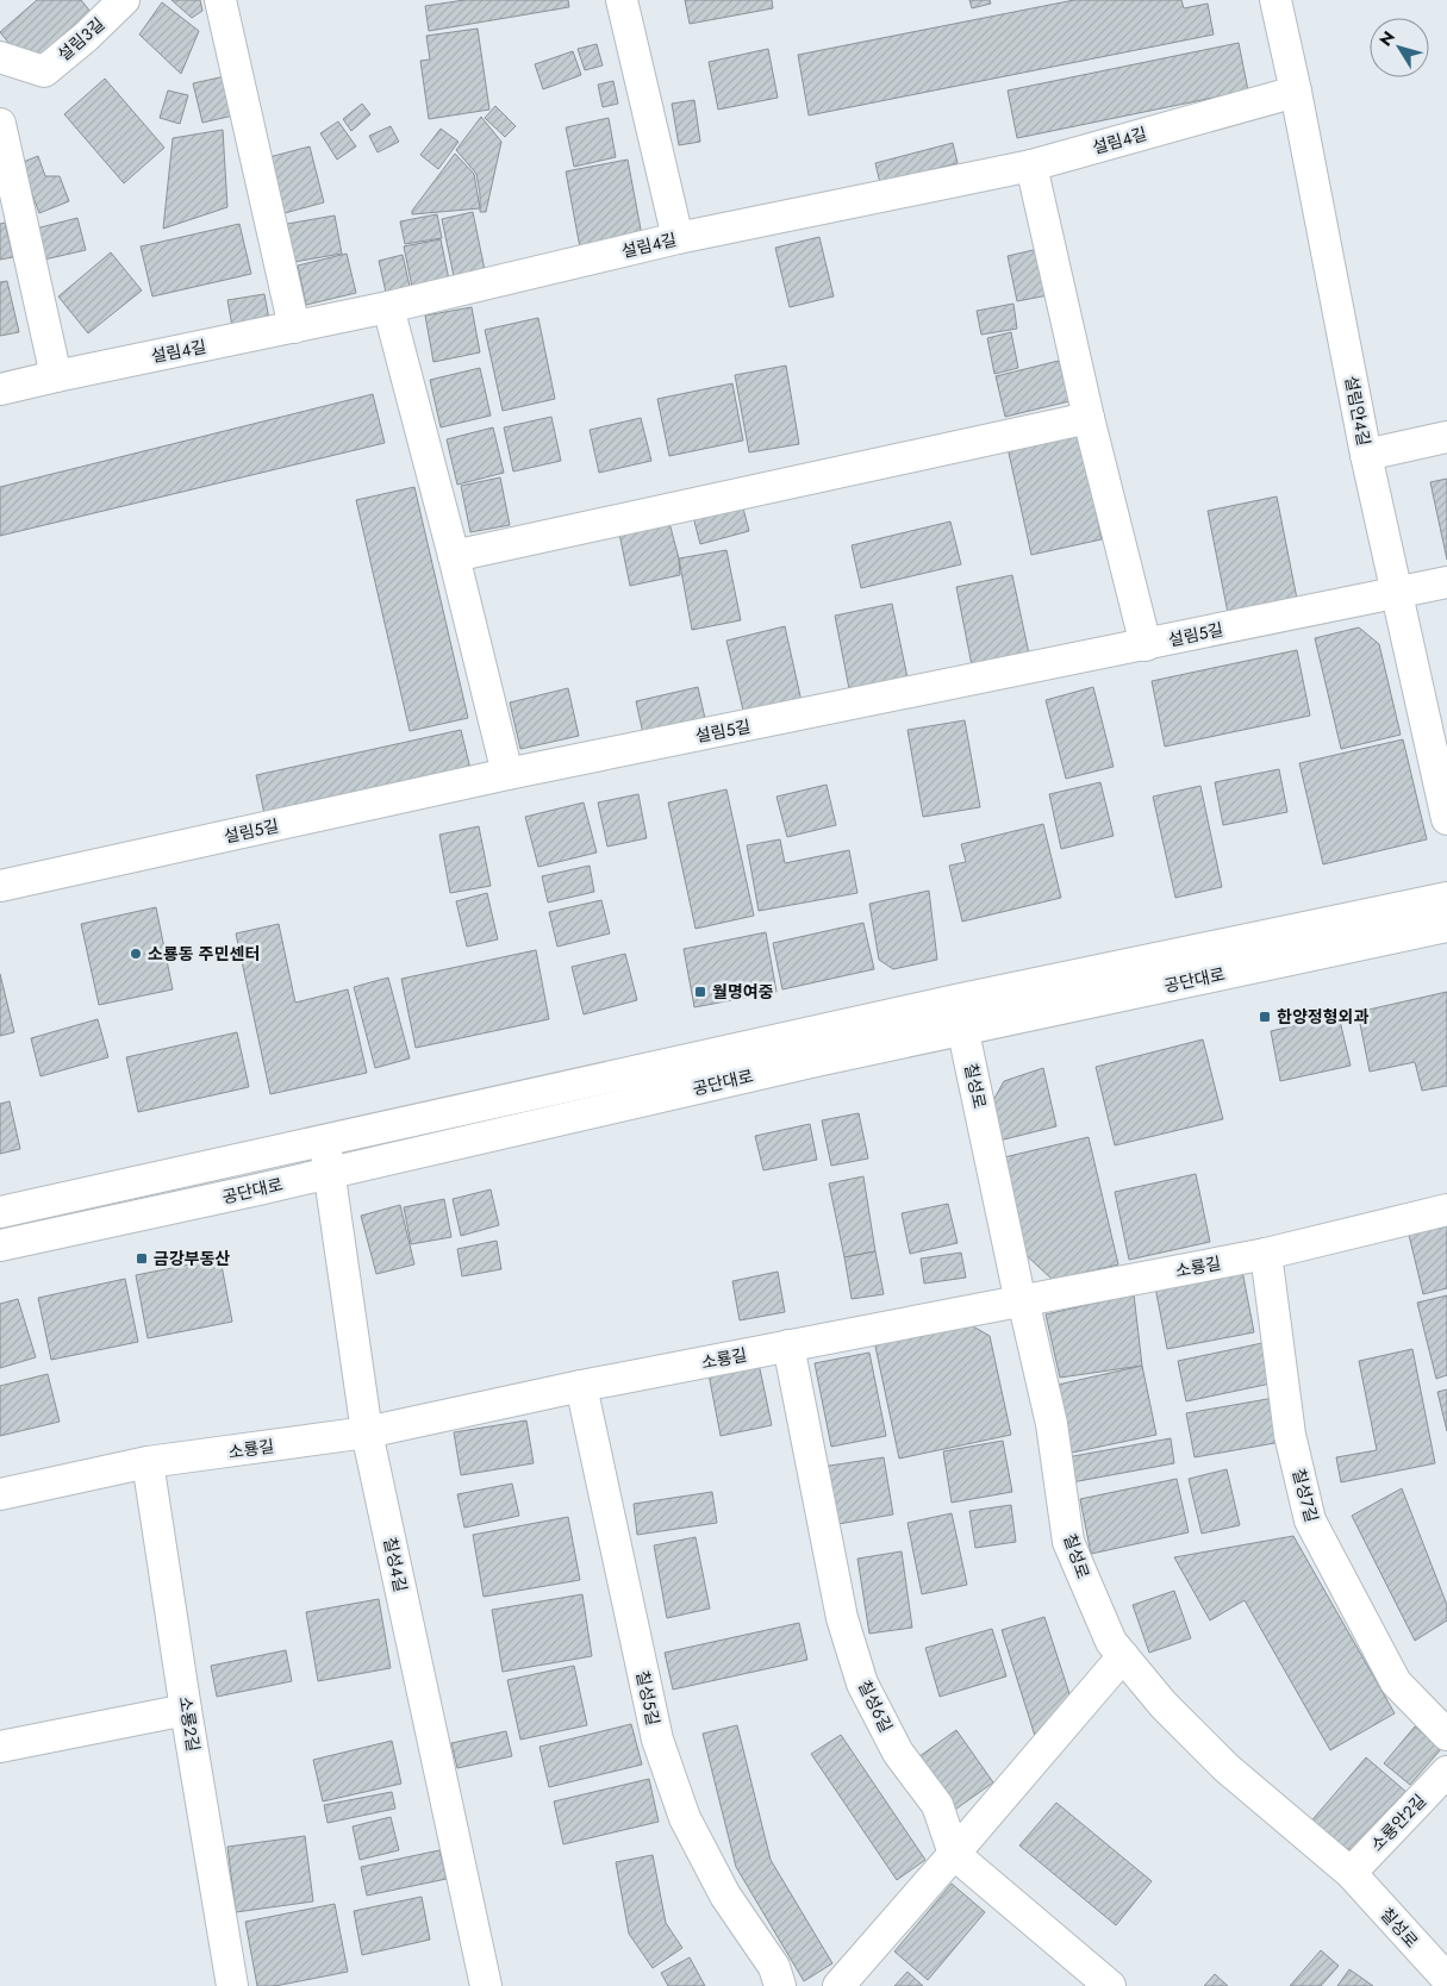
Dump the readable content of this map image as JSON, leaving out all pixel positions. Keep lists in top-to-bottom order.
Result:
{
  "streets": {
    "street": [
      "설림3길",
      "설림4길",
      "설림안4길",
      "설림5길",
      "공단대로",
      "칠성로",
      "소룡길",
      "칠성7길",
      "칠성4길",
      "칠성5길",
      "칠성6길",
      "소룡2길",
      "소룡안2길"
    ]
  },
  "crossings": [
    ["설림4길", "설림안4길"],
    ["설림안4길", "설림5길"],
    ["공단대로", "칠성로"],
    ["공단대로", "칠성4길"],
    ["칠성로", "소룡길"],
    ["칠성로", "소룡안2길"],
    ["소룡길", "칠성7길"],
    ["소룡길", "칠성4길"],
    ["소룡길", "칠성5길"],
    ["소룡길", "칠성6길"],
    ["소룡길", "소룡2길"]
  ],
  "places": {
    "other": ["소룡동 주민센터"],
    "transit": ["월명여중", "한양정형외과", "금강부동산"]
  },
  "north": "top left"
}
